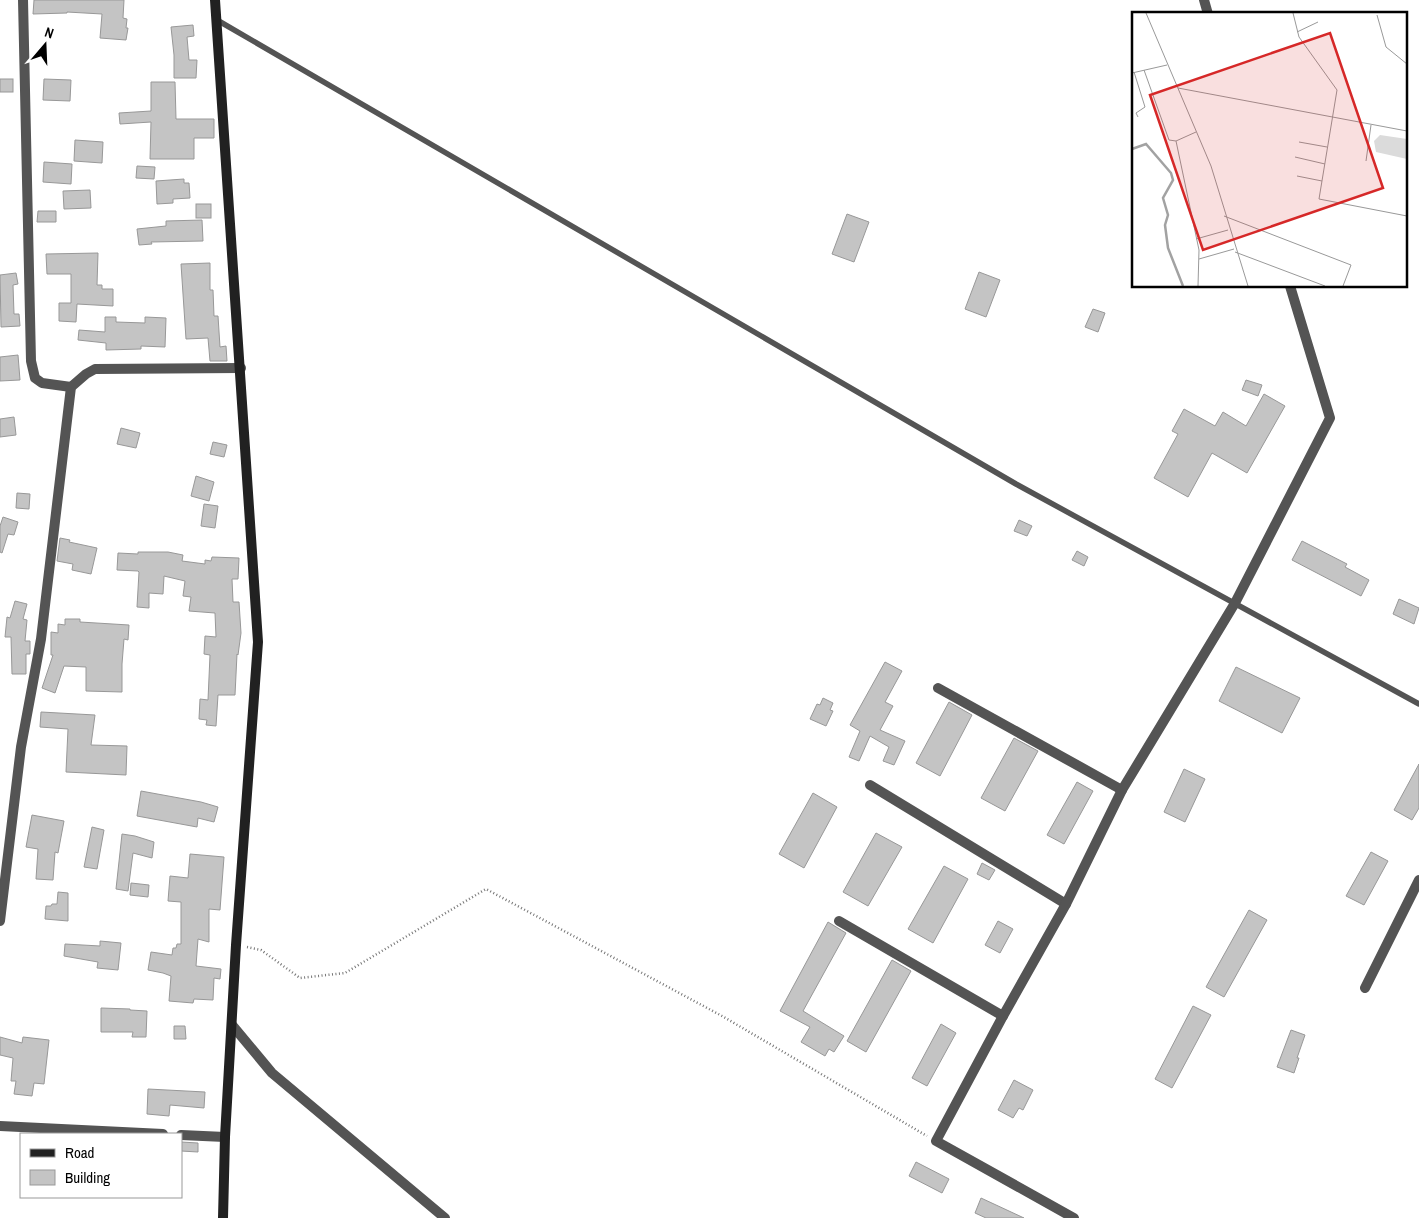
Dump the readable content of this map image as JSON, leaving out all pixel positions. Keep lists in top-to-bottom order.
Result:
{
  "legend": ["Road", "Building"],
  "north": "top"
}
